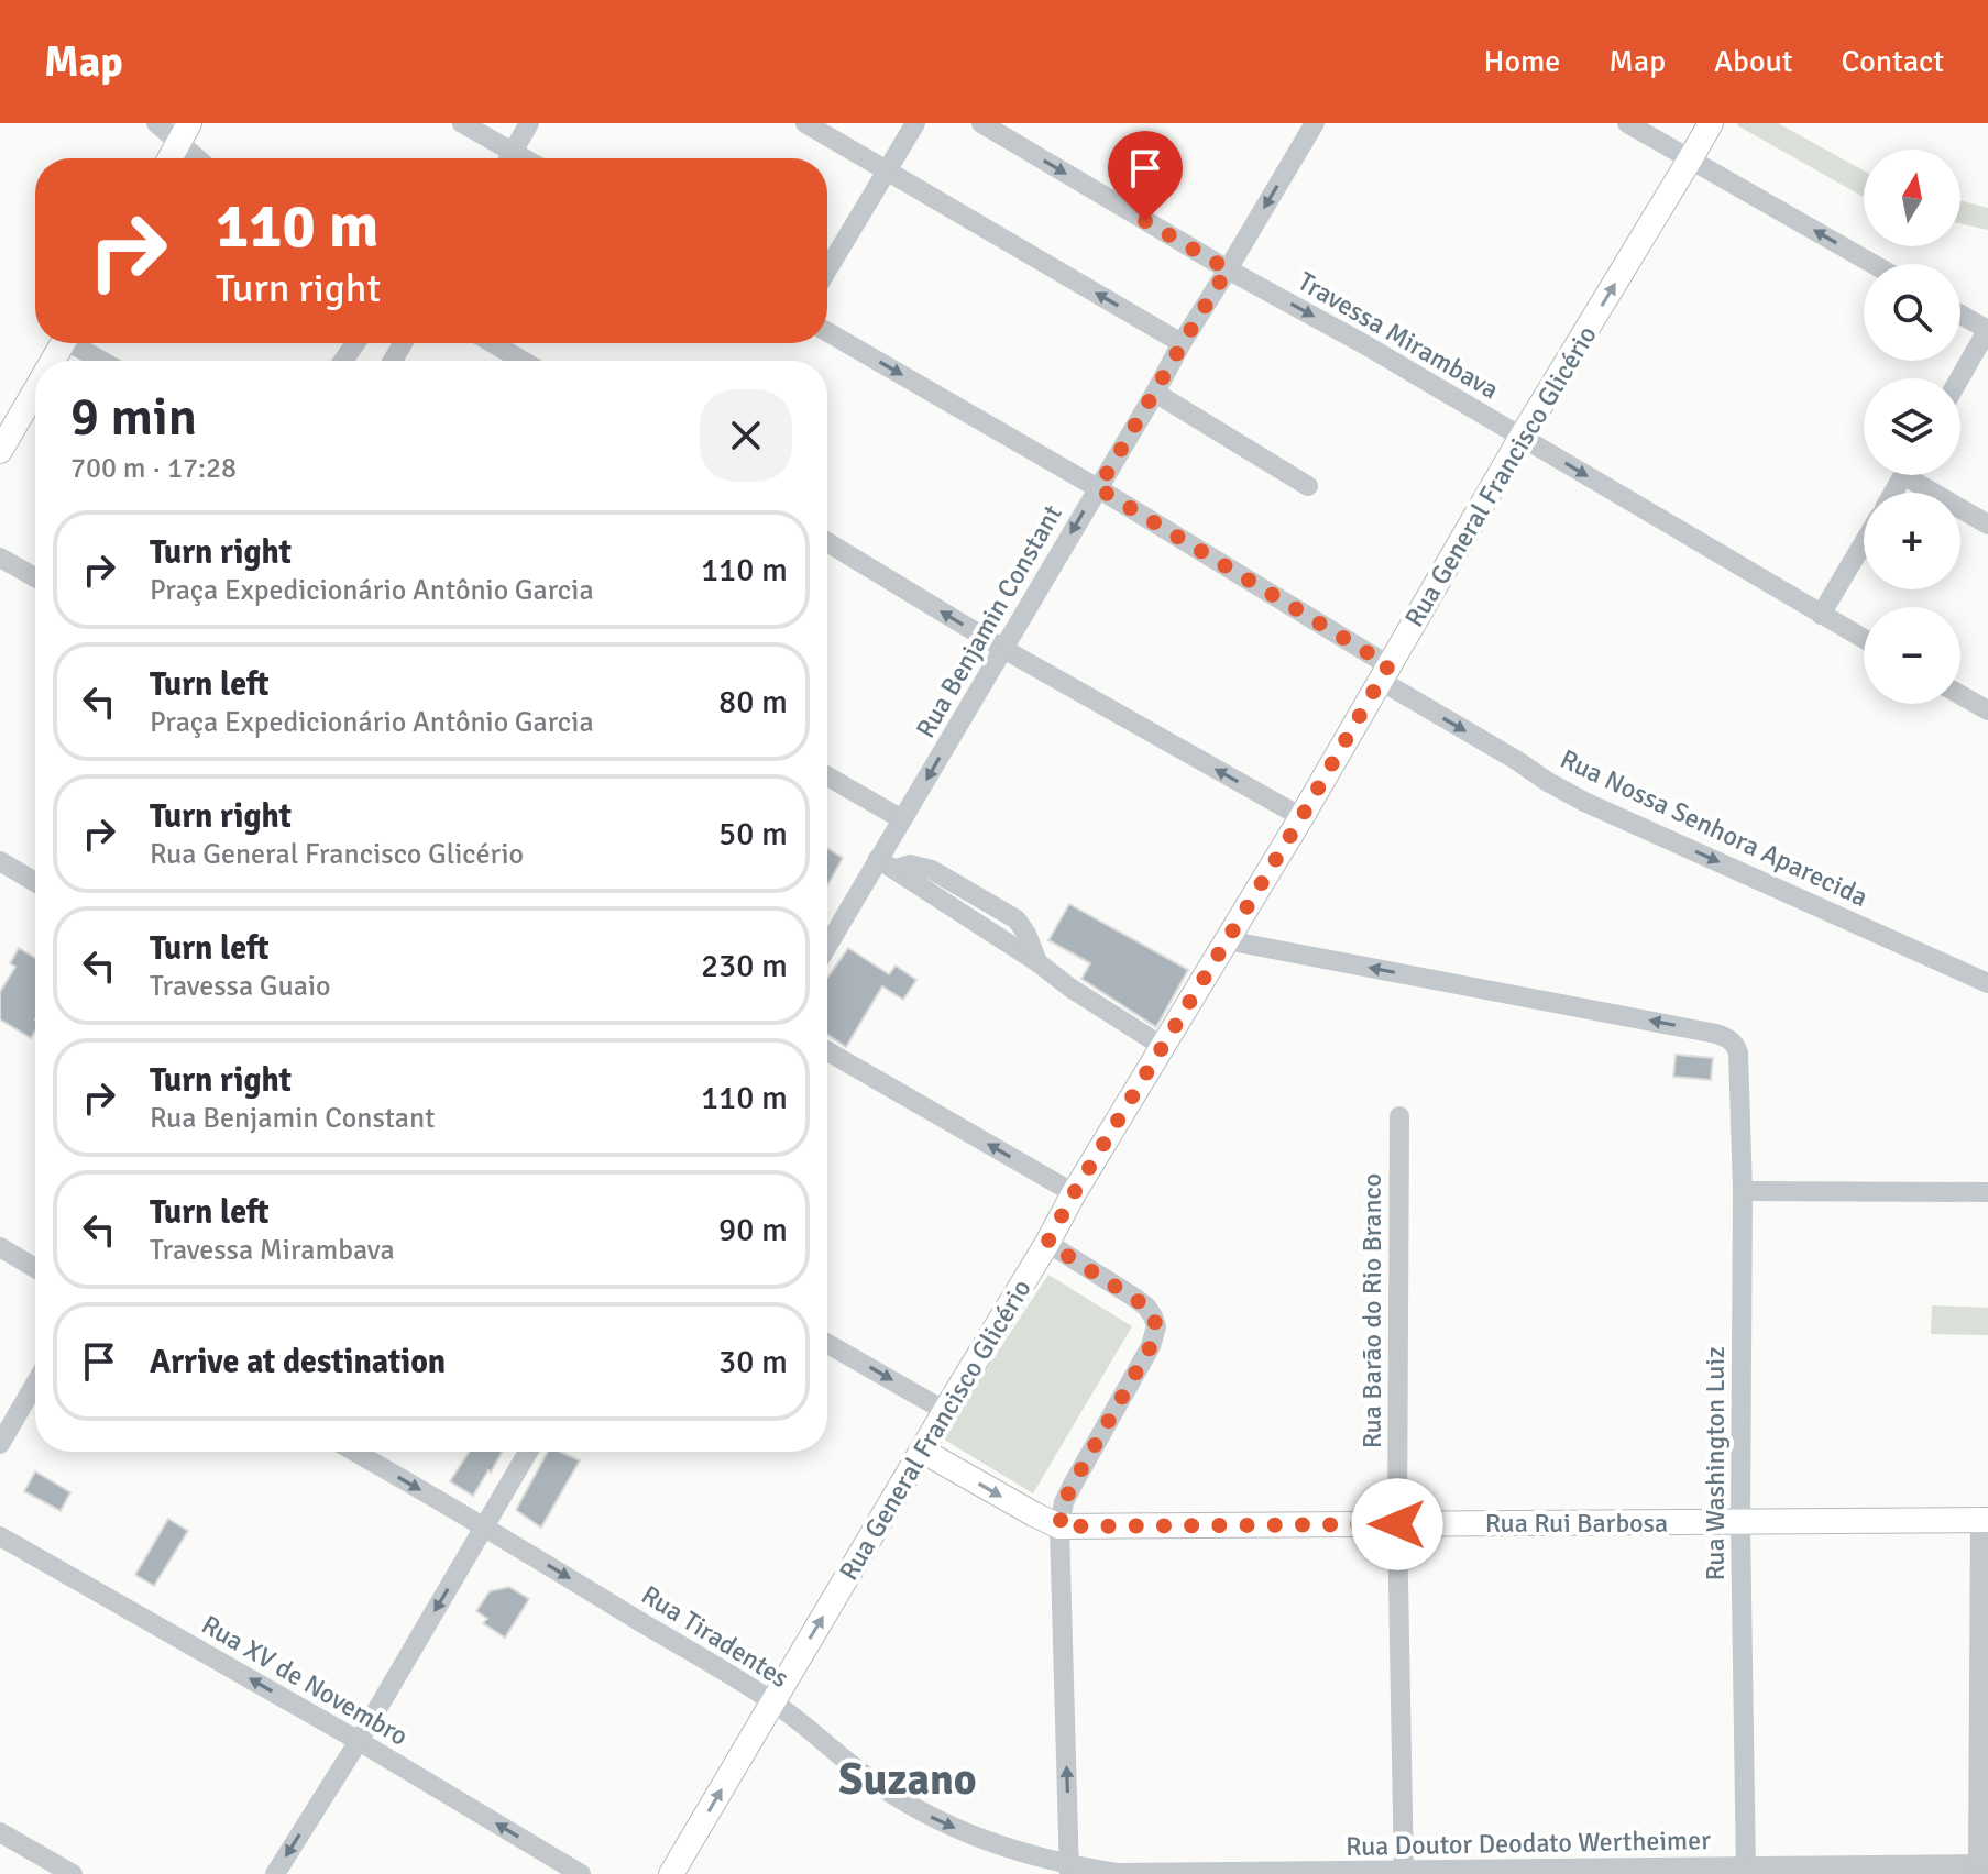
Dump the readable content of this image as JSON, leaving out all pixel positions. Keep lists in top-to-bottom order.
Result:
{
  "streets": {
    "main road": ["Rua General Francisco Glicério", "Rua Rui Barbosa"],
    "street": [
      "Travessa Mirambava",
      "Rua Benjamin Constant",
      "Rua Nossa Senhora Aparecida",
      "Rua Barão do Rio Branco",
      "Rua Washington Luiz",
      "Rua Tiradentes",
      "Rua XV de Novembro",
      "Rua Doutor Deodato Wertheimer"
    ]
  },
  "crossings": [
    ["Travessa Mirambava", "Rua General Francisco Glicério"],
    ["Travessa Mirambava", "Rua Benjamin Constant"],
    ["Rua General Francisco Glicério", "Rua Nossa Senhora Aparecida"],
    ["Rua General Francisco Glicério", "Rua Washington Luiz"],
    ["Rua General Francisco Glicério", "Rua Tiradentes"],
    ["Rua Benjamin Constant", "Rua Nossa Senhora Aparecida"],
    ["Rua Barão do Rio Branco", "Rua Rui Barbosa"],
    ["Rua Barão do Rio Branco", "Rua Doutor Deodato Wertheimer"],
    ["Rua Washington Luiz", "Rua Rui Barbosa"],
    ["Rua Washington Luiz", "Rua Doutor Deodato Wertheimer"],
    ["Rua Tiradentes", "Rua Doutor Deodato Wertheimer"]
  ],
  "one_way": [
    "Rua General Francisco Glicério",
    "Rua Benjamin Constant",
    "Rua Washington Luiz",
    "Rua Tiradentes",
    "Rua XV de Novembro"
  ],
  "districts": ["Suzano"],
  "north": "top",
  "page": {
    "header": "Map",
    "nav": [
      "Home",
      "Map",
      "About",
      "Contact"
    ],
    "map_buttons": ["+", "−"],
    "turn": ["110 m", "Turn right"],
    "heading": ["9 min", "700 m · 17:28"],
    "list": [
      {
        "name": "Turn right",
        "note": "Praça Expedicionário Antônio Garcia",
        "value": "110 m"
      },
      {
        "name": "Turn left",
        "note": "Praça Expedicionário Antônio Garcia",
        "value": "80 m"
      },
      {
        "name": "Turn right",
        "note": "Rua General Francisco Glicério",
        "value": "50 m"
      },
      {
        "name": "Turn left",
        "note": "Travessa Guaio",
        "value": "230 m"
      },
      {
        "name": "Turn right",
        "note": "Rua Benjamin Constant",
        "value": "110 m"
      },
      {
        "name": "Turn left",
        "note": "Travessa Mirambava",
        "value": "90 m"
      },
      {
        "name": "Arrive at destination",
        "value": "30 m"
      }
    ]
  }
}
